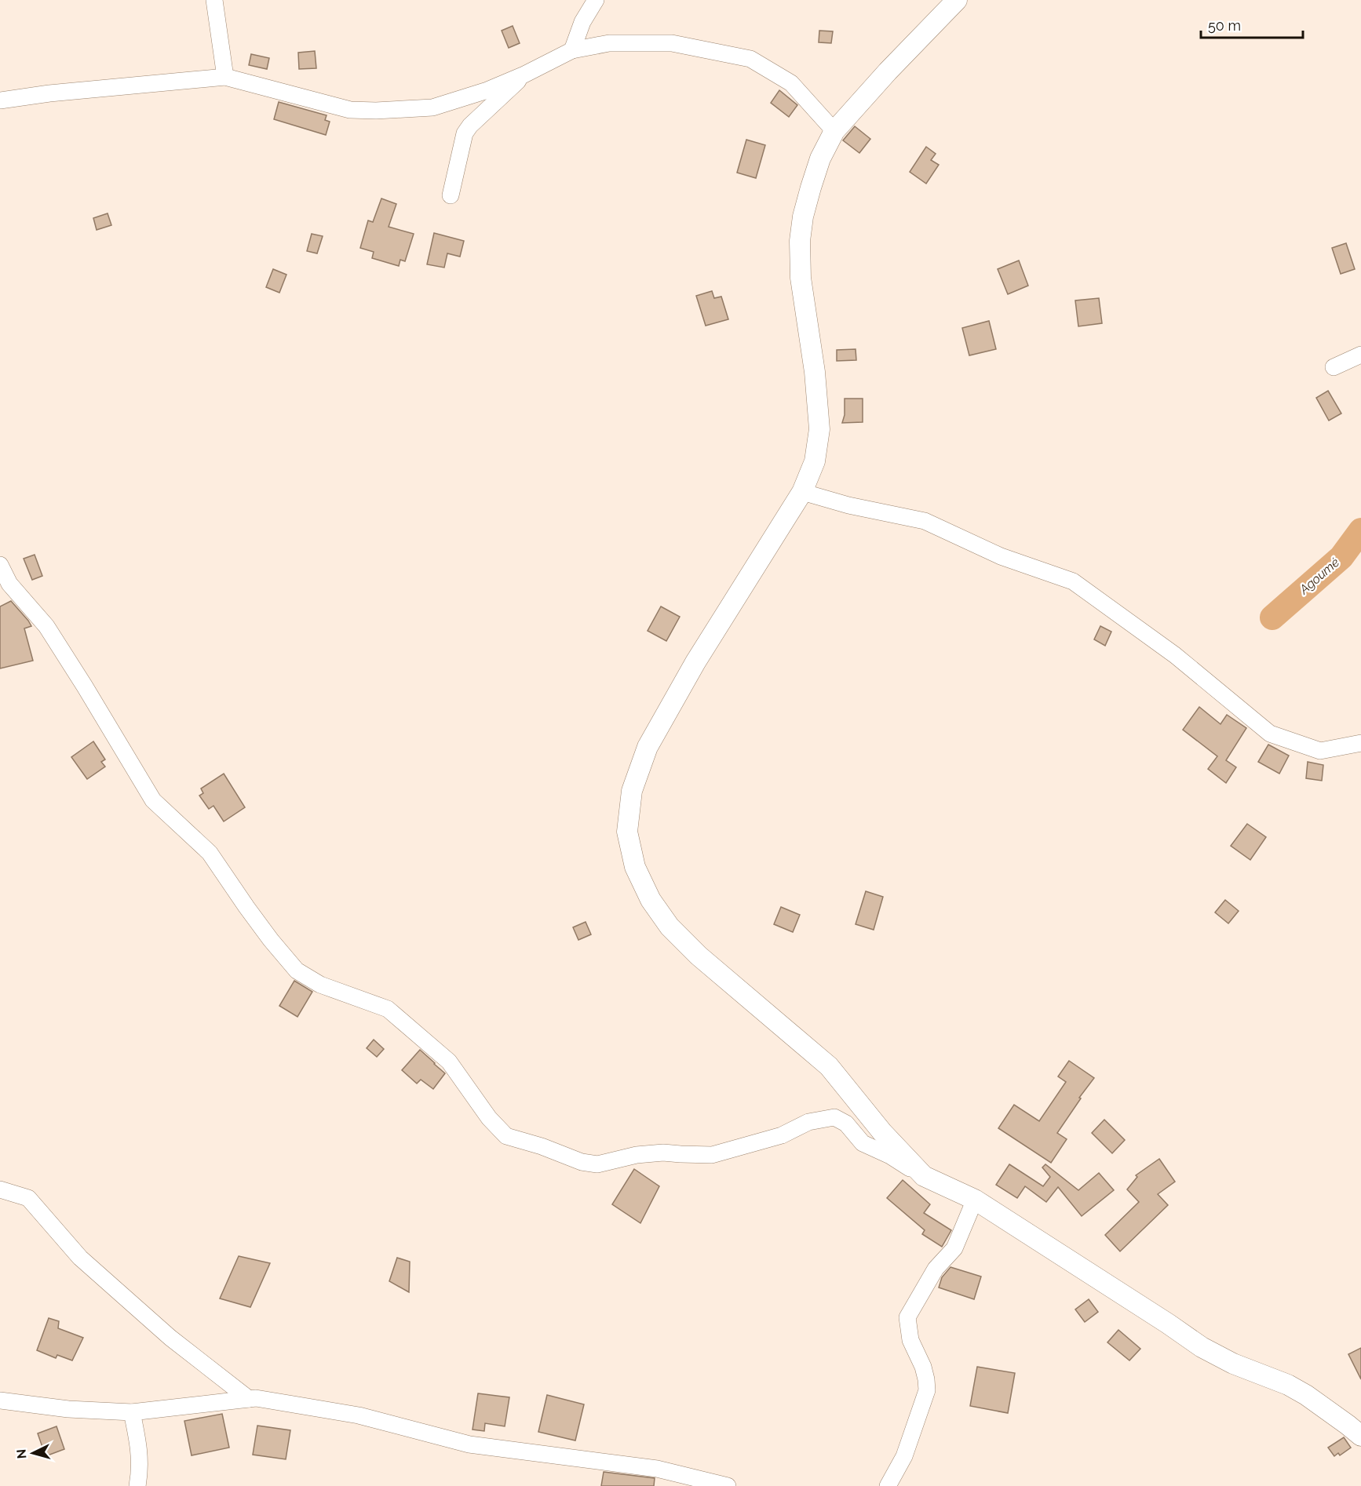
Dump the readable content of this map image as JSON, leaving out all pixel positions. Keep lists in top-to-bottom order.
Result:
{
  "water": ["Agoumé"],
  "scale_bar": "50 m",
  "north": "left"
}
